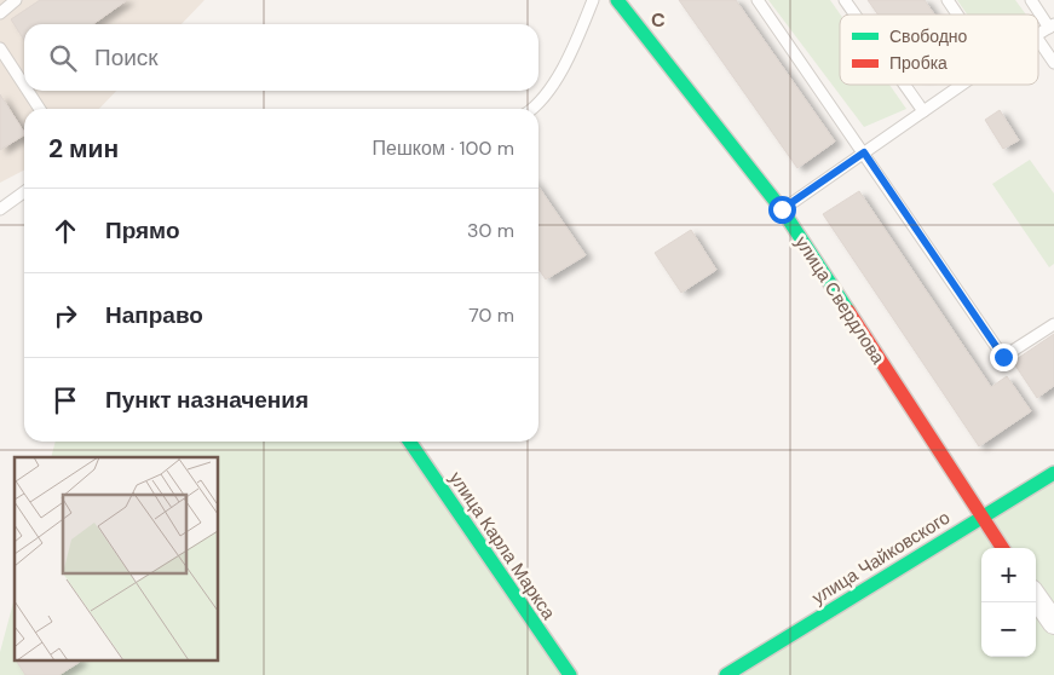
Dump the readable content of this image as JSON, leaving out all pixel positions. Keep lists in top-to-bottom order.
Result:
{
  "streets": {
    "street": ["улица Свердлова", "улица Карла Маркса", "улица Чайковского"]
  },
  "crossings": [
    ["улица Свердлова", "улица Чайковского"]
  ],
  "legend": ["Свободно", "Пробка"],
  "page": {
    "search": "Поиск",
    "heading": ["2 мин", "Пешком · 100 m"],
    "list": [
      ["Прямо", "30 m"],
      ["Направо", "70 m"],
      "Пункт назначения"
    ],
    "map_buttons": ["+", "−"]
  },
  "grid": {
    "columns": ["C"]
  }
}
